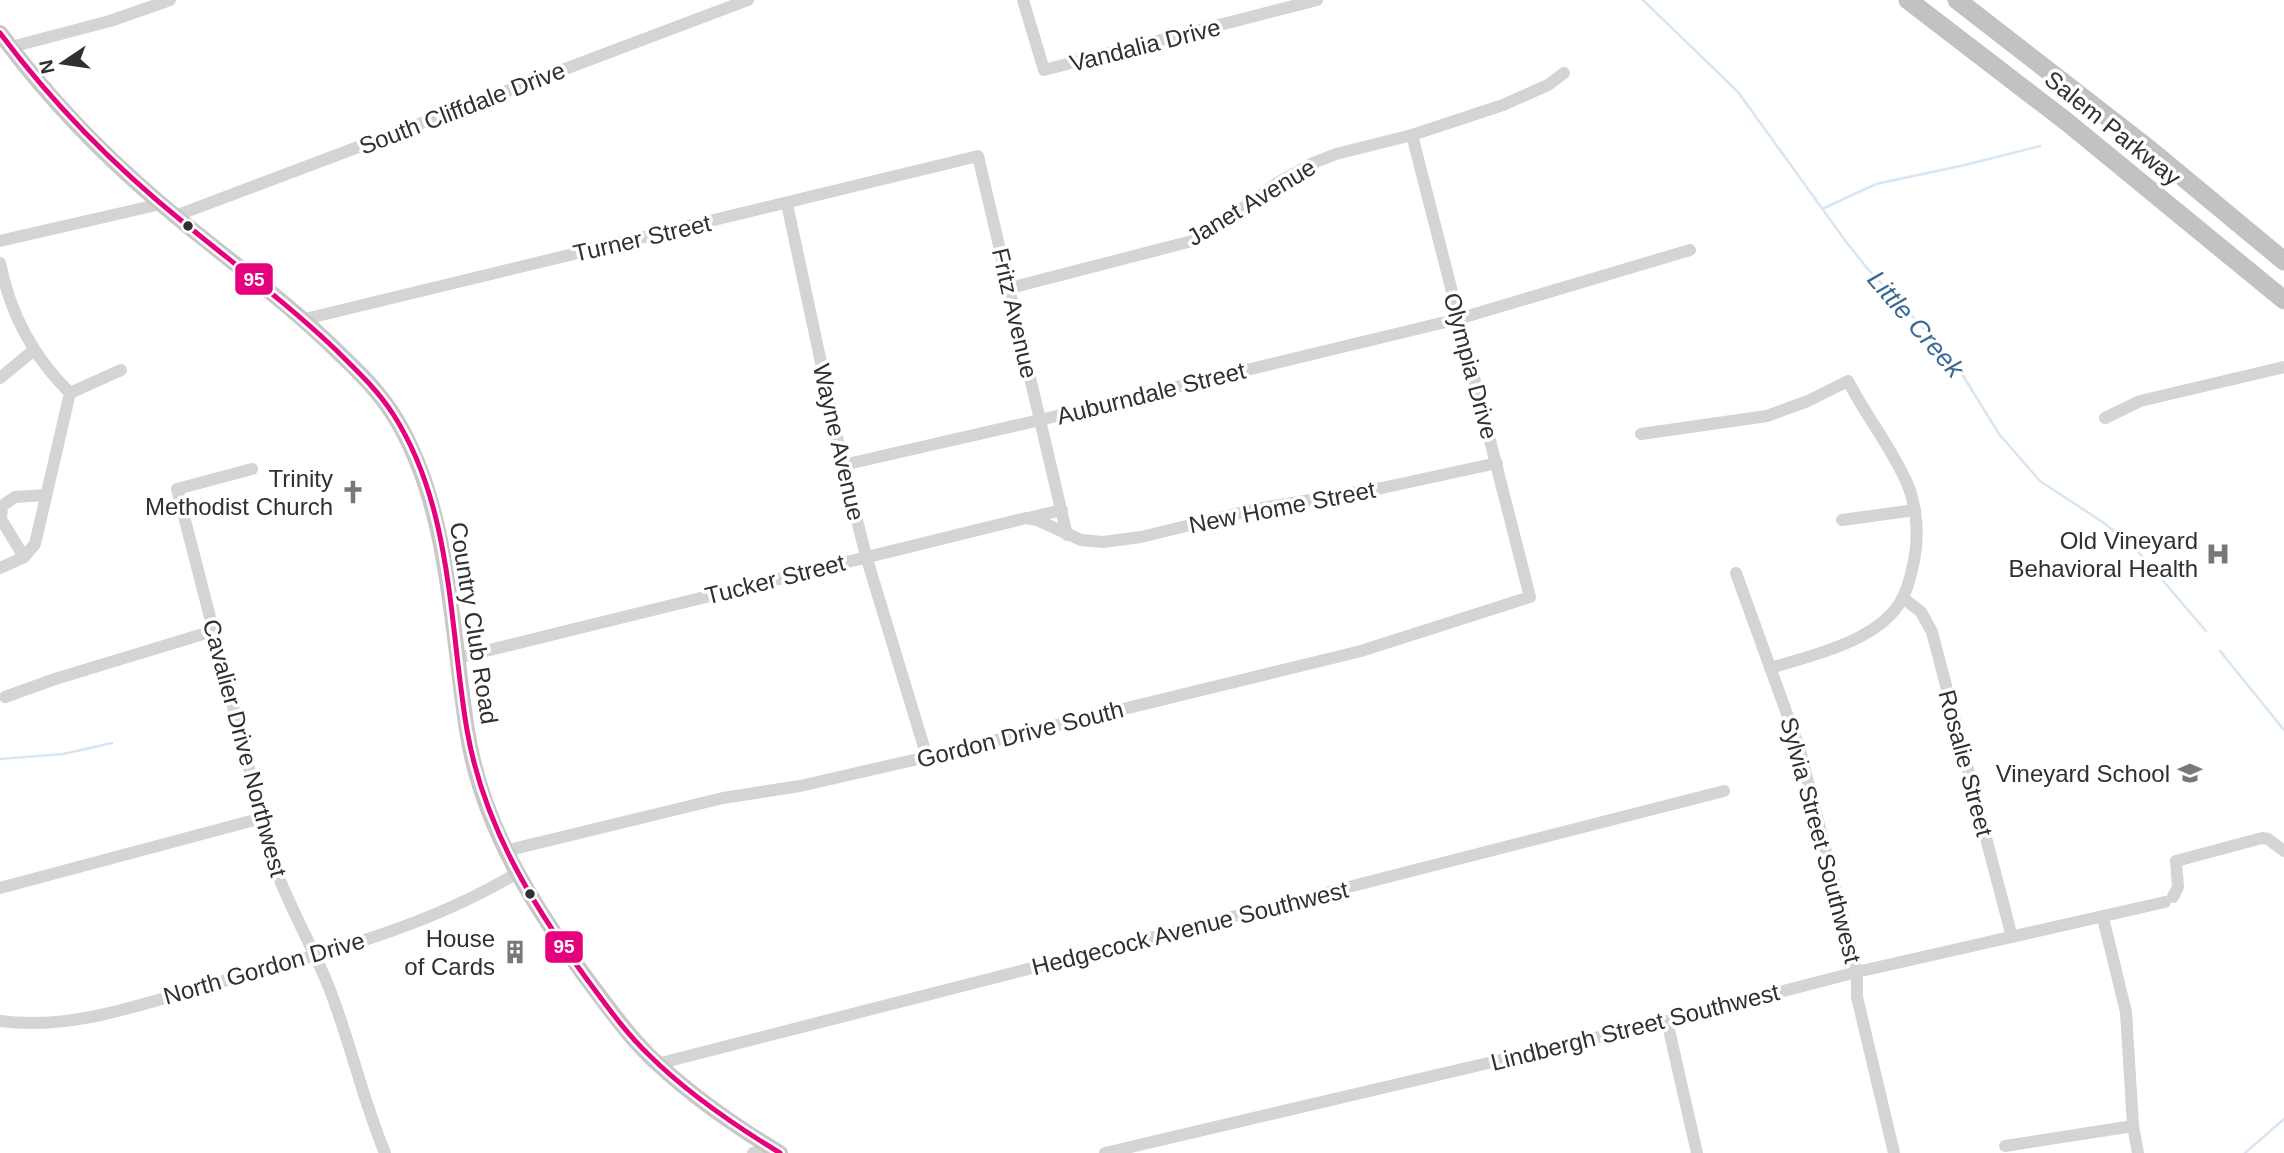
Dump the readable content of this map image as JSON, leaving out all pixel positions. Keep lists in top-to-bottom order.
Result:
{
  "streets": {
    "highway": ["Salem Parkway"],
    "main road": ["Country Club Road"],
    "street": [
      "Vandalia Drive",
      "South Cliffdale Drive",
      "Janet Avenue",
      "Turner Street",
      "Fritz Avenue",
      "Olympia Drive",
      "Auburndale Street",
      "Wayne Avenue",
      "New Home Street",
      "Tucker Street",
      "Gordon Drive South",
      "Cavalier Drive Northwest",
      "Rosalie Street",
      "Sylvia Street Southwest",
      "Hedgecock Avenue Southwest",
      "North Gordon Drive",
      "Lindbergh Street Southwest"
    ]
  },
  "crossings": [
    ["South Cliffdale Drive", "Country Club Road"],
    ["Janet Avenue", "Fritz Avenue"],
    ["Janet Avenue", "Olympia Drive"],
    ["Turner Street", "Fritz Avenue"],
    ["Turner Street", "Wayne Avenue"],
    ["Turner Street", "Country Club Road"],
    ["Fritz Avenue", "Auburndale Street"],
    ["Fritz Avenue", "Tucker Street"],
    ["Olympia Drive", "Auburndale Street"],
    ["Olympia Drive", "New Home Street"],
    ["Olympia Drive", "Gordon Drive South"],
    ["Auburndale Street", "Wayne Avenue"],
    ["Wayne Avenue", "Tucker Street"],
    ["Wayne Avenue", "Gordon Drive South"],
    ["Tucker Street", "Country Club Road"],
    ["Country Club Road", "Gordon Drive South"],
    ["Country Club Road", "Hedgecock Avenue Southwest"],
    ["Country Club Road", "North Gordon Drive"],
    ["Cavalier Drive Northwest", "North Gordon Drive"],
    ["Rosalie Street", "Lindbergh Street Southwest"],
    ["Sylvia Street Southwest", "Lindbergh Street Southwest"]
  ],
  "water": ["Little Creek"],
  "places": {
    "church": ["Trinity Methodist Church"],
    "hospital": ["Old Vineyard Behavioral Health"],
    "school or university": ["Vineyard School"],
    "building": ["House of Cards"]
  },
  "lines": ["transit line 95"],
  "north": "left"
}
